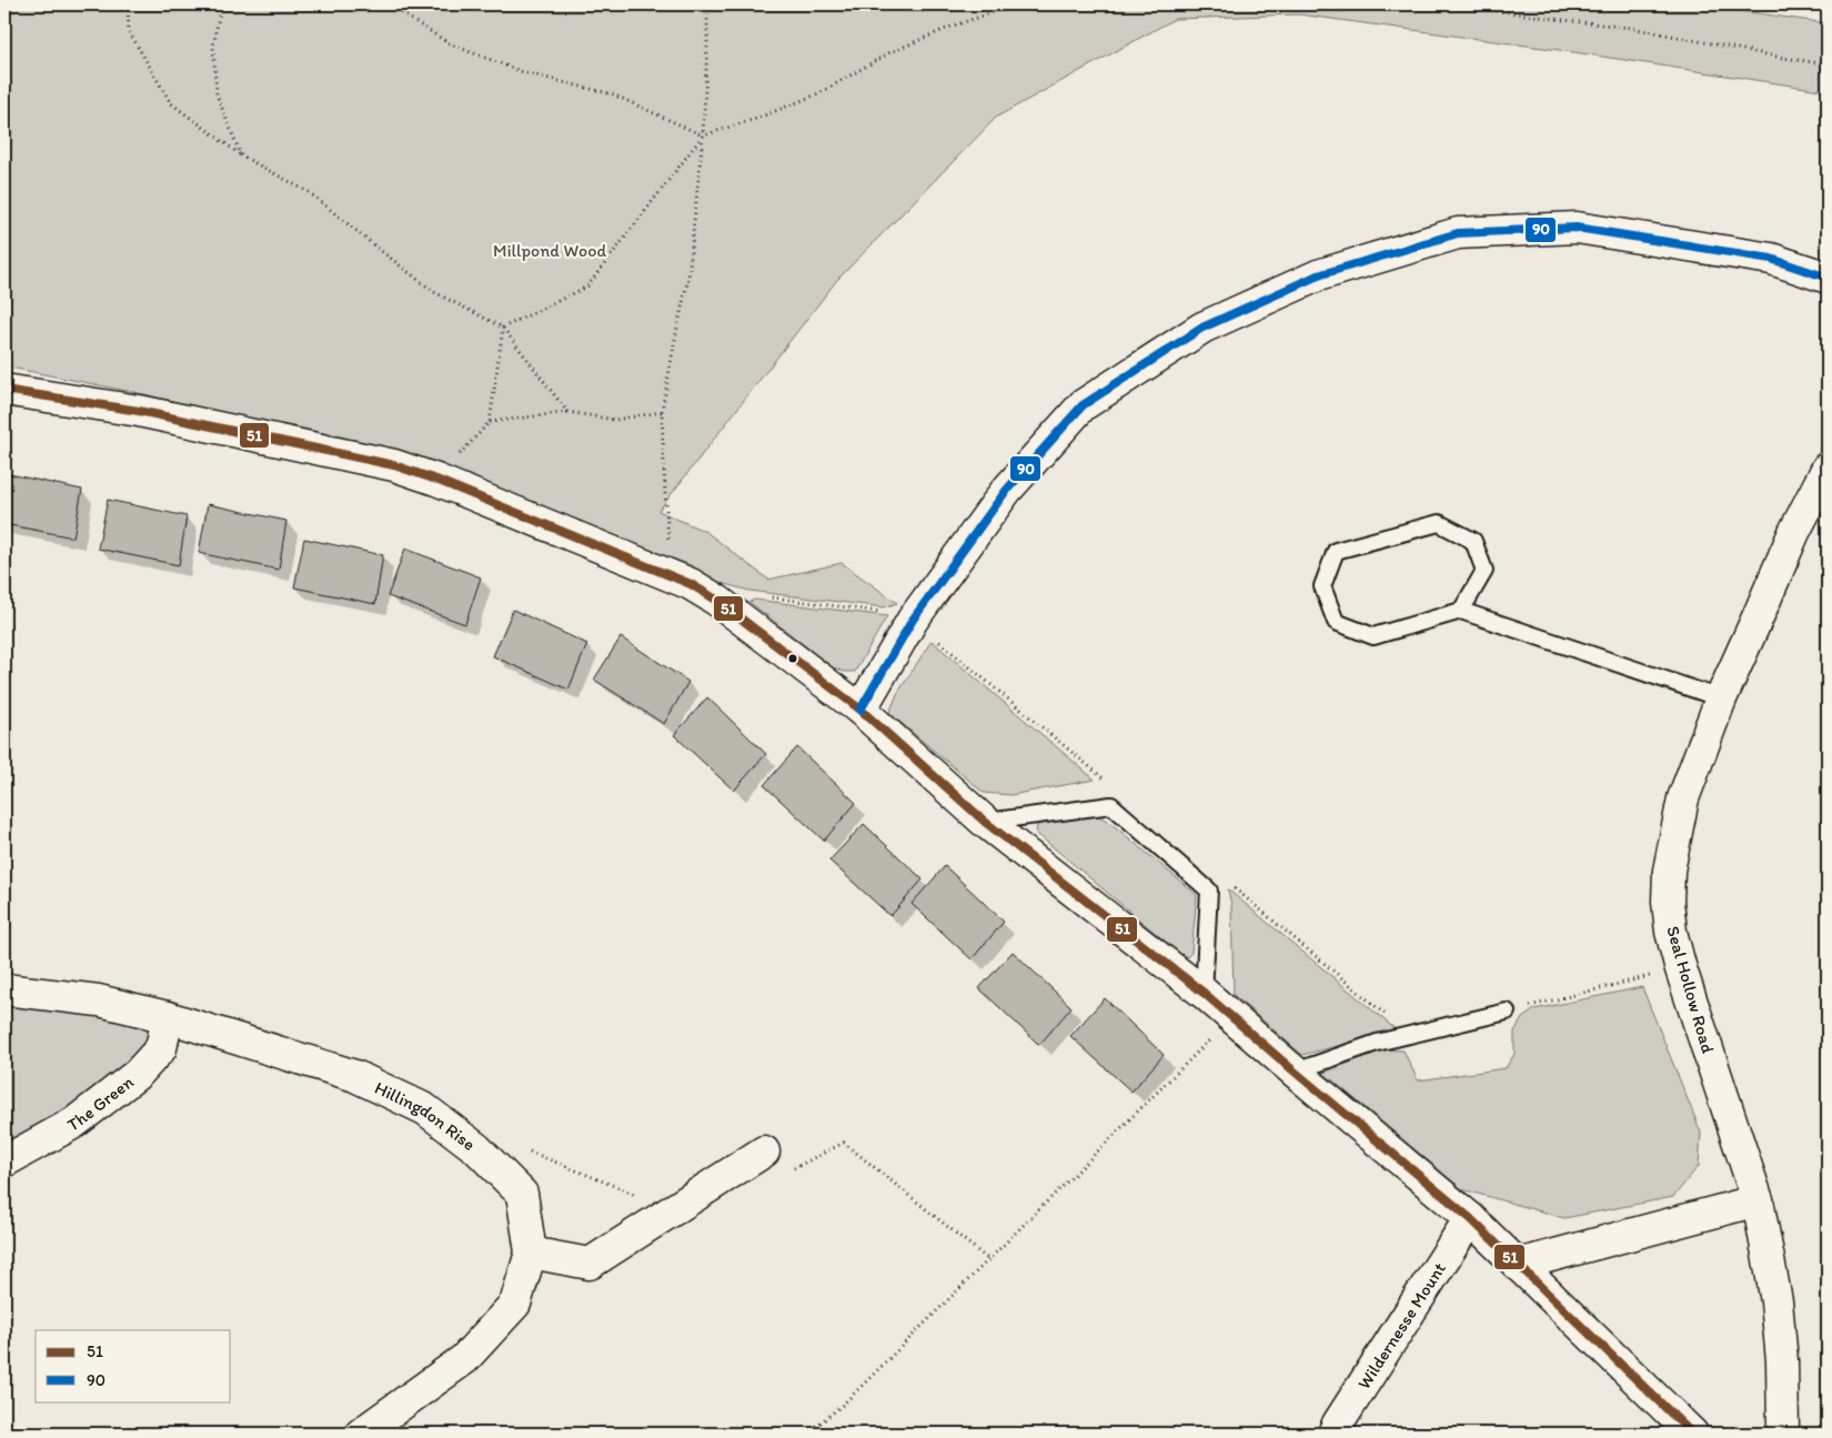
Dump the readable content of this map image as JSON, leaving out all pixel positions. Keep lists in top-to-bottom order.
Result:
{
  "streets": {
    "street": [
      "Seal Hollow Road",
      "The Green",
      "Hillingdon Rise",
      "Wildernesse Mount"
    ]
  },
  "crossings": [
    ["The Green", "Hillingdon Rise"]
  ],
  "parks": ["Millpond Wood"],
  "lines": ["transit line 90", "transit line 51"],
  "legend": ["51", "90"]
}
